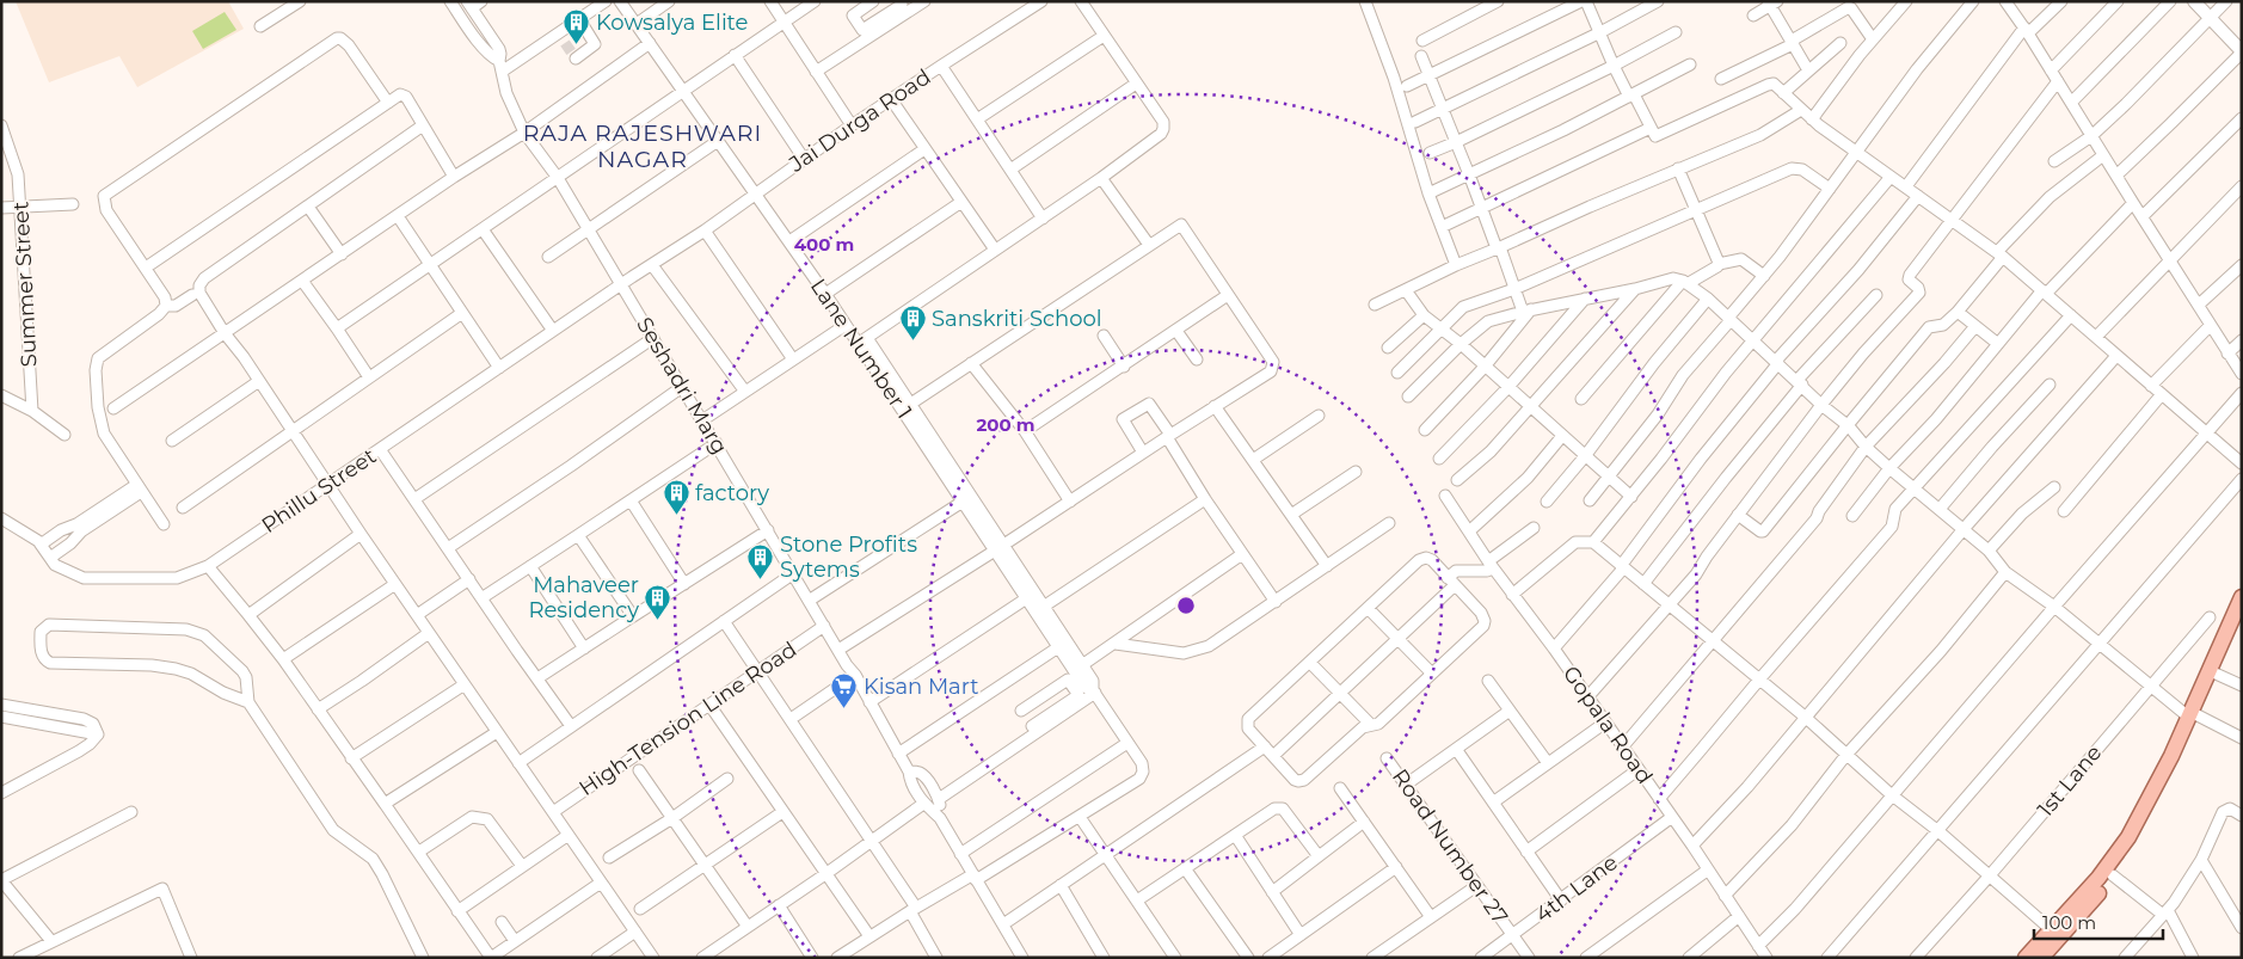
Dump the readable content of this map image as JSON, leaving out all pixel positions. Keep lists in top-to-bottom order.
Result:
{
  "streets": {
    "street": [
      "Jai Durga Road",
      "Summer Street",
      "Lane Number 1",
      "Seshadri Marg",
      "Phillu Street",
      "High-Tension Line Road",
      "Gopala Road",
      "1st Lane",
      "Road Number 27",
      "4th Lane"
    ]
  },
  "crossings": [
    ["Jai Durga Road", "Lane Number 1"],
    ["Jai Durga Road", "Seshadri Marg"],
    ["Jai Durga Road", "Phillu Street"],
    ["Seshadri Marg", "Phillu Street"],
    ["Seshadri Marg", "High-Tension Line Road"],
    ["Gopala Road", "4th Lane"],
    ["Road Number 27", "4th Lane"]
  ],
  "districts": ["RAJA RAJESHWARI NAGAR"],
  "places": {
    "building": [
      "Kowsalya Elite",
      "Sanskriti School",
      "factory",
      "Stone Profits Sytems",
      "Mahaveer Residency"
    ],
    "supermarket": ["Kisan Mart"]
  },
  "scale_bar": "100 m",
  "rings": ["400 m", "200 m"]
}
